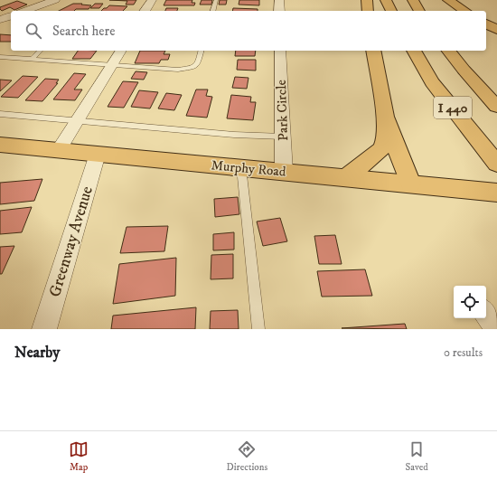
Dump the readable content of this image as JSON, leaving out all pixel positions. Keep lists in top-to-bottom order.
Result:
{
  "streets": {
    "main road": ["I 440", "Murphy Road"],
    "street": ["Park Circle", "Greenway Avenue"]
  },
  "crossings": [
    ["Park Circle", "Murphy Road"],
    ["Murphy Road", "Greenway Avenue"]
  ],
  "page": {
    "search": "Search here",
    "heading": ["Nearby", "0 results"],
    "nav": ["Map", "Directions", "Saved"]
  }
}
